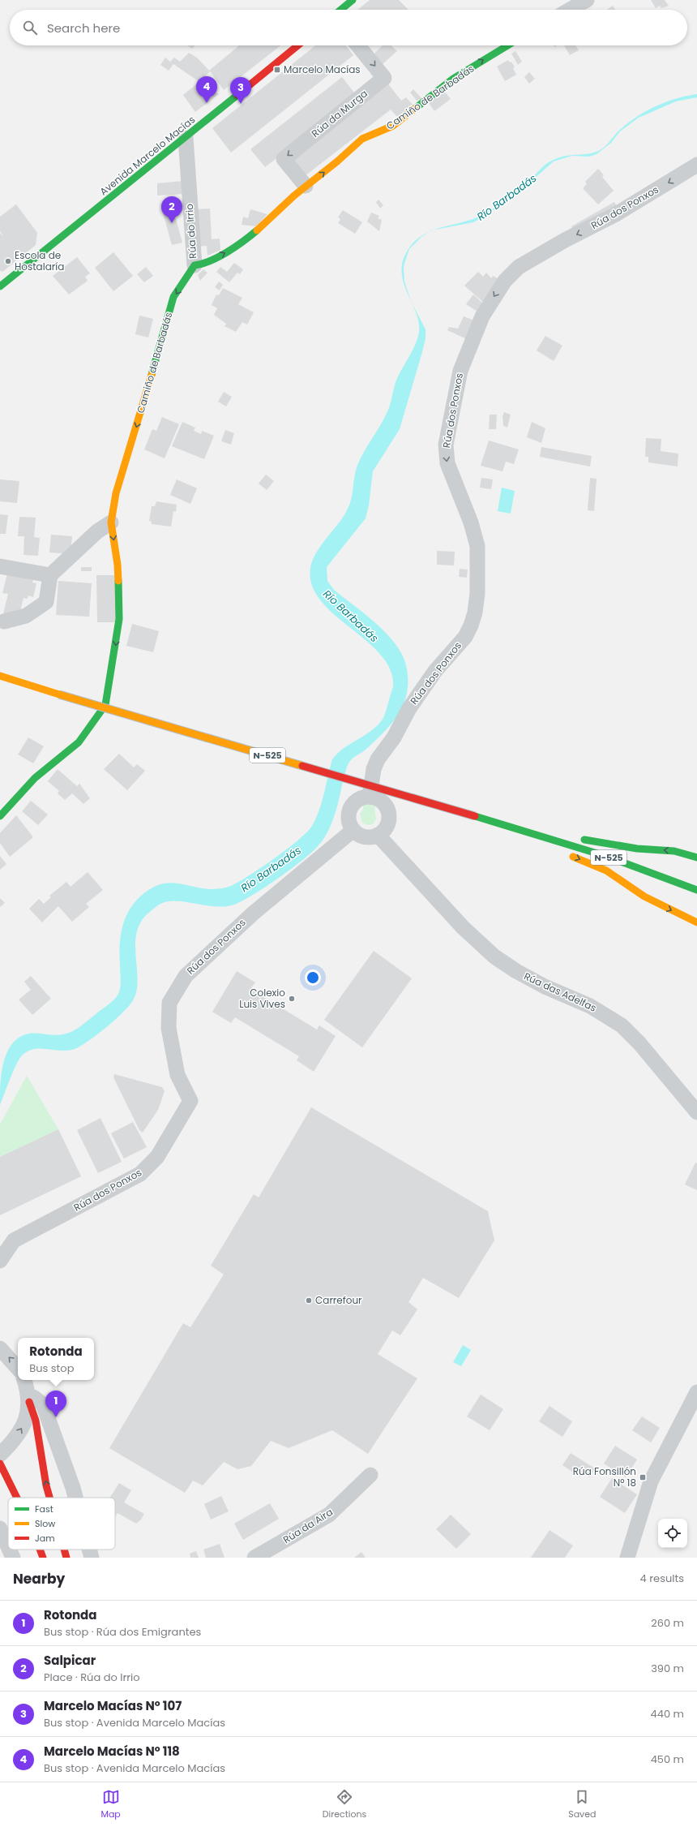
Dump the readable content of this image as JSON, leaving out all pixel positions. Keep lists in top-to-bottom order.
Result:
{
  "streets": {
    "main road": ["Camiño de Barbadás", "Avenida Marcelo Macías", "N-525"],
    "street": [
      "Rúa da Murga",
      "Rúa dos Ponxos",
      "Rúa do Irrio",
      "Rúa das Adelfas",
      "Rúa da Aira"
    ]
  },
  "crossings": [
    ["Camiño de Barbadás", "Rúa da Murga"],
    ["Camiño de Barbadás", "Rúa do Irrio"],
    ["Avenida Marcelo Macías", "Rúa do Irrio"],
    ["Rúa dos Ponxos", "Rúa das Adelfas"]
  ],
  "one_way": ["Rúa dos Ponxos"],
  "water": ["Río Barbadás"],
  "places": {
    "transit": ["Marcelo Macías", "Rúa Fonsillón Nº 18"],
    "other": ["Escola de Hostalaría", "Colexio Luis Vives", "Carrefour"]
  },
  "legend": ["Fast", "Slow", "Jam"],
  "page": {
    "search": "Search here",
    "pins": [
      "4",
      "3",
      "2",
      "1"
    ],
    "popup": ["Rotonda", "Bus stop"],
    "heading": ["Nearby", "4 results"],
    "list": [
      {
        "mark": "1",
        "name": "Rotonda",
        "note": "Bus stop · Rúa dos Emigrantes",
        "value": "260 m"
      },
      {
        "mark": "2",
        "name": "Salpicar",
        "note": "Place · Rúa do Irrio",
        "value": "390 m"
      },
      {
        "mark": "3",
        "name": "Marcelo Macías Nº 107",
        "note": "Bus stop · Avenida Marcelo Macías",
        "value": "440 m"
      },
      {
        "mark": "4",
        "name": "Marcelo Macías Nº 118",
        "note": "Bus stop · Avenida Marcelo Macías",
        "value": "450 m"
      }
    ],
    "nav": ["Map", "Directions", "Saved"]
  }
}
